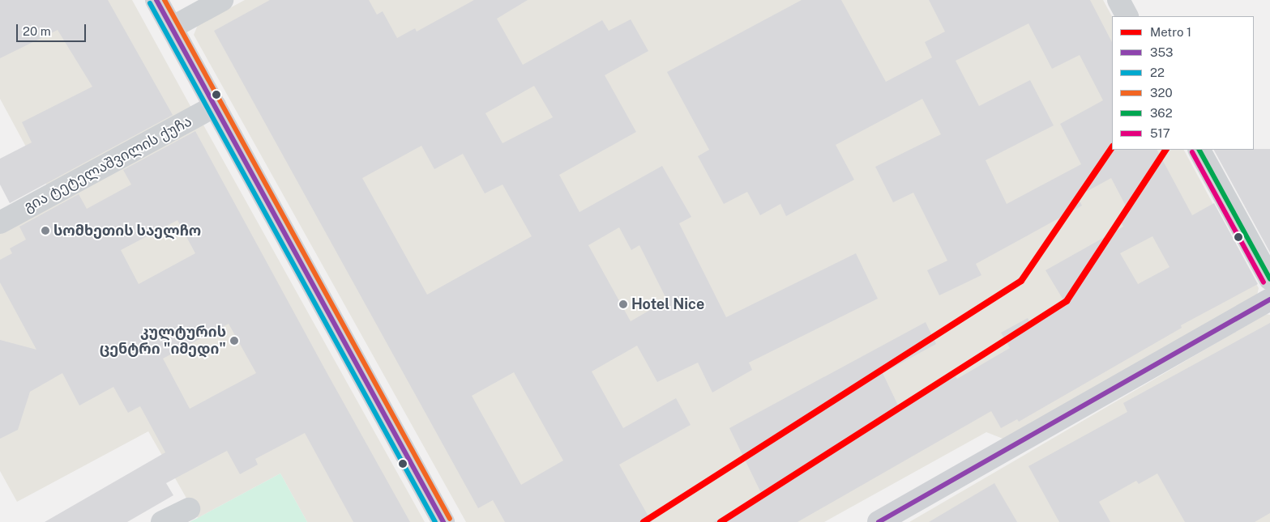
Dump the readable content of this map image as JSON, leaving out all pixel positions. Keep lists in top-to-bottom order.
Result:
{
  "streets": {
    "street": ["გია ტეტელაშვილის ქუჩა"]
  },
  "places": ["სომხეთის საელჩო", "Hotel Nice", "კულტურის ცენტრი \"იმედი\""],
  "lines": [
    "transit line 353",
    "transit line 320",
    "transit line 22",
    "metro line 1",
    "transit line 362",
    "transit line 517"
  ],
  "legend": [
    "Metro 1",
    "353",
    "22",
    "320",
    "362",
    "517"
  ],
  "scale_bar": "20 m"
}
